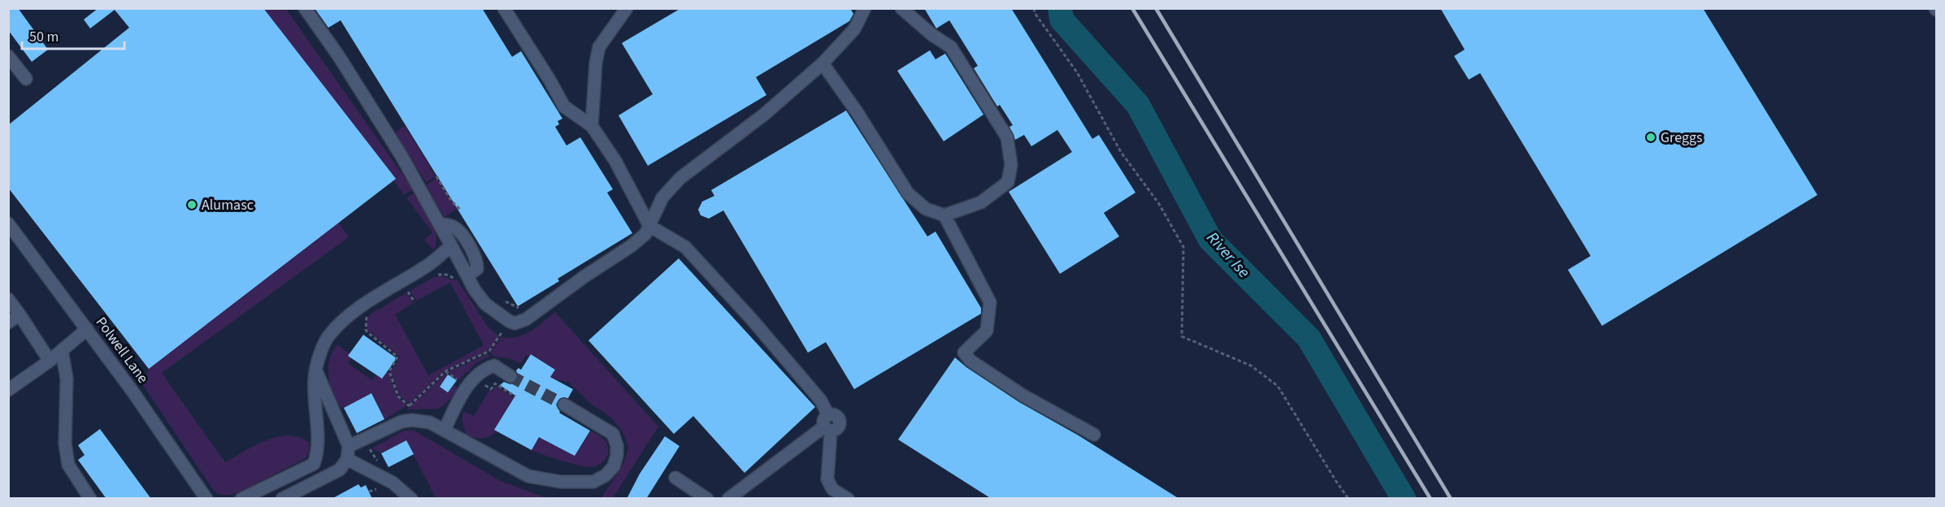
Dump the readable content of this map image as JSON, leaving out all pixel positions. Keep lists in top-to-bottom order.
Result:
{
  "streets": {
    "street": ["Polwell Lane"]
  },
  "water": ["River Ise"],
  "places": ["Greggs", "Alumasc"],
  "scale_bar": "50 m"
}
